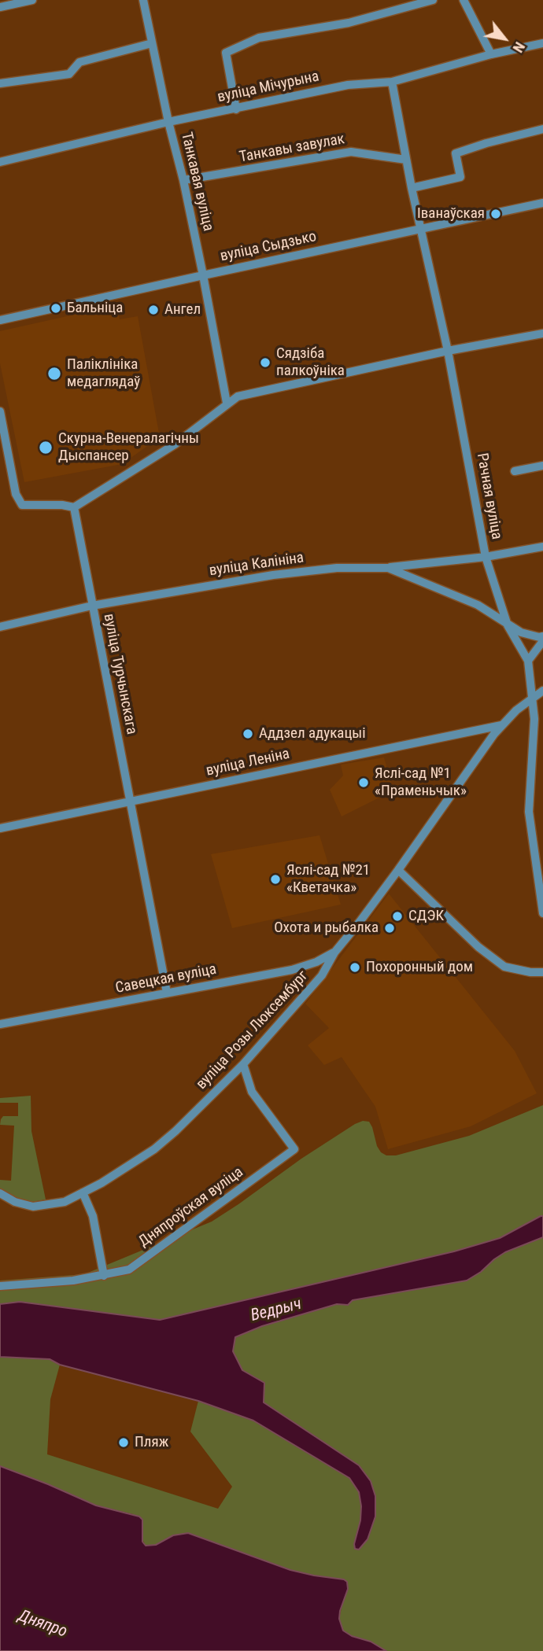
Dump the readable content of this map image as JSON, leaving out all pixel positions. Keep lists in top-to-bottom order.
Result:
{
  "streets": {
    "street": [
      "вуліца Мічурына",
      "Танкавы завулак",
      "Танкавая вуліца",
      "вуліца Сыдзько",
      "Рачная вуліца",
      "вуліца Калініна",
      "вуліца Турчынскага",
      "вуліца Леніна",
      "Савецкая вуліца",
      "вуліца Розы Люксембург",
      "Дняпроўская вуліца"
    ]
  },
  "crossings": [
    ["вуліца Мічурына", "Танкавая вуліца"],
    ["вуліца Мічурына", "Рачная вуліца"],
    ["Танкавы завулак", "Танкавая вуліца"],
    ["Танкавы завулак", "Рачная вуліца"],
    ["Танкавая вуліца", "вуліца Сыдзько"],
    ["вуліца Сыдзько", "Рачная вуліца"],
    ["Рачная вуліца", "вуліца Калініна"],
    ["Рачная вуліца", "вуліца Розы Люксембург"],
    ["вуліца Калініна", "вуліца Турчынскага"],
    ["вуліца Турчынскага", "вуліца Леніна"],
    ["вуліца Турчынскага", "Савецкая вуліца"],
    ["вуліца Леніна", "вуліца Розы Люксембург"],
    ["Савецкая вуліца", "вуліца Розы Люксембург"],
    ["вуліца Розы Люксембург", "Дняпроўская вуліца"]
  ],
  "water": ["Ведрыч", "Дняпро"],
  "places": [
    "Іванаўская",
    "Бальніца",
    "Ангел",
    "Сядзіба палкоўніка",
    "Паліклініка медаглядаў",
    "Скурна-Венералагічны Дыспансер",
    "Аддзел адукацыі",
    "Яслі-сад №1 «Праменьчык»",
    "Яслі-сад №21 «Кветачка»",
    "СДЭК",
    "Охота и рыбалка",
    "Похоронный дом",
    "Пляж"
  ],
  "north": "bottom right"
}
